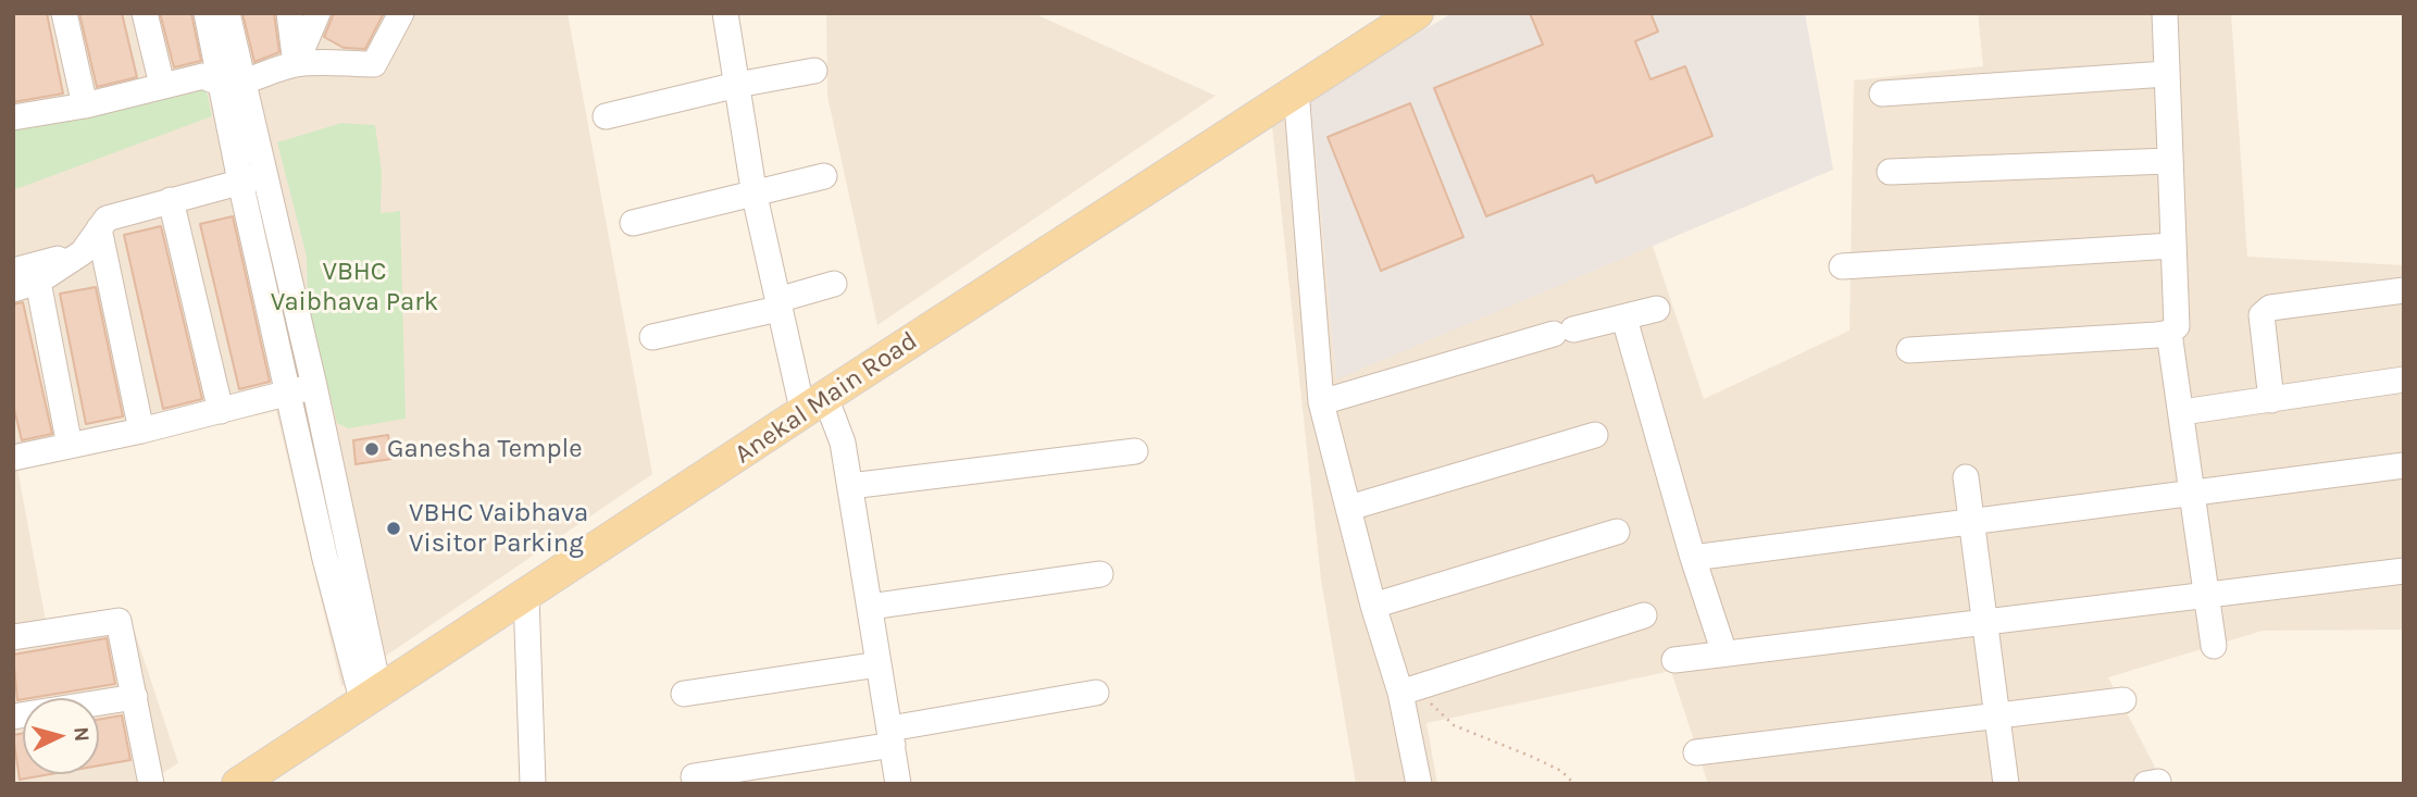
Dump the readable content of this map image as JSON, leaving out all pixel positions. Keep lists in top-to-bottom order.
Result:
{
  "streets": {
    "main road": ["Anekal Main Road"]
  },
  "parks": ["VBHC Vaibhava Park"],
  "places": ["Ganesha Temple", "VBHC Vaibhava Visitor Parking"],
  "north": "right"
}
